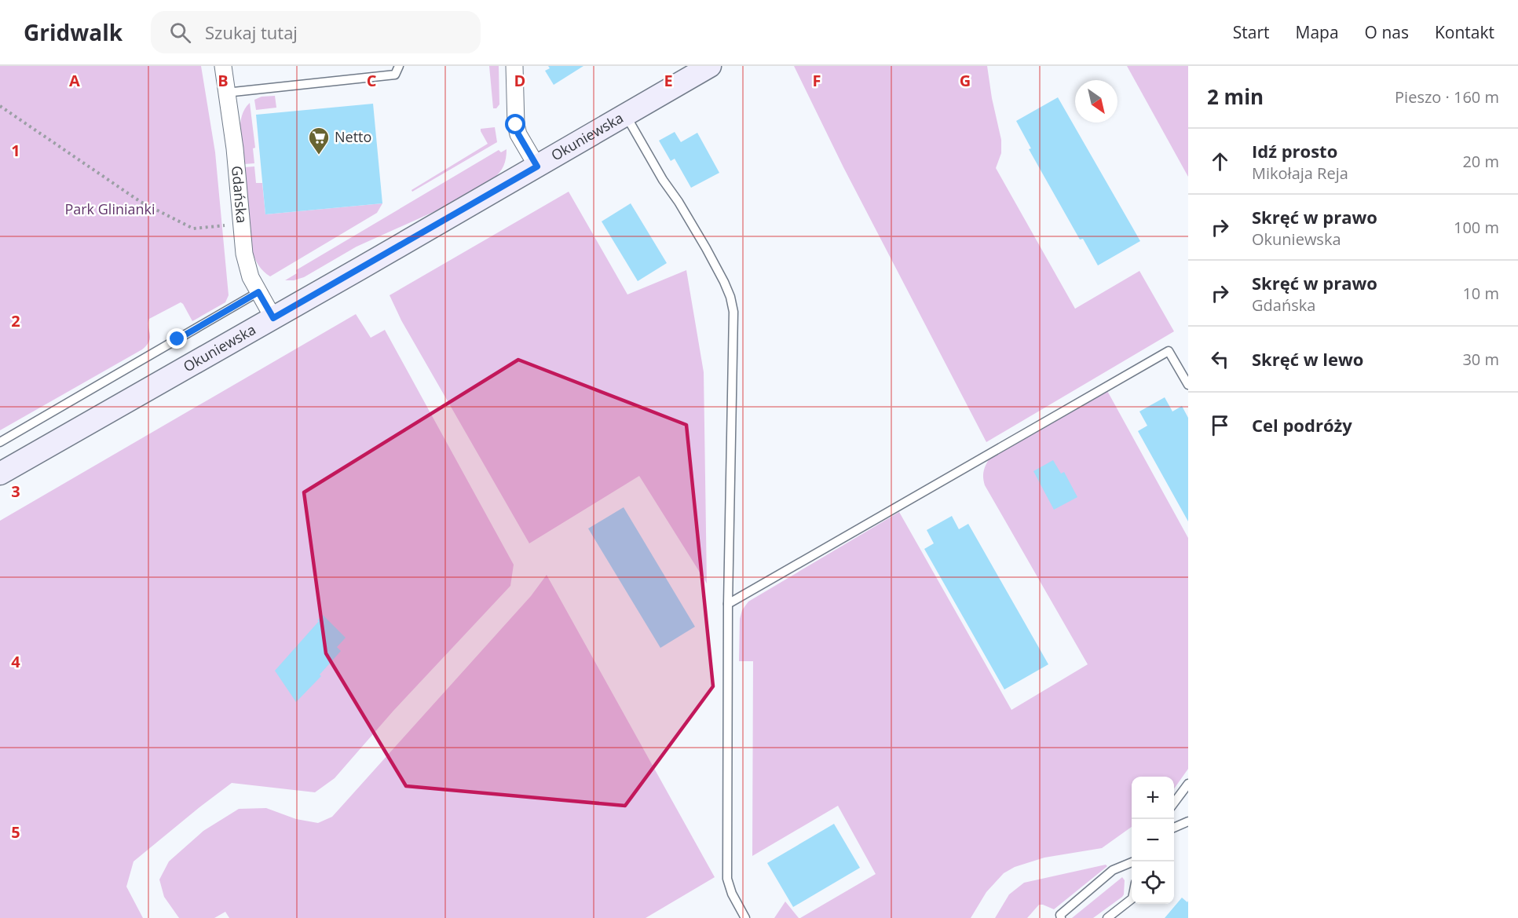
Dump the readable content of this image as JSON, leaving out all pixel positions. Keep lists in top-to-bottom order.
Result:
{
  "streets": {
    "main road": ["Okuniewska"],
    "street": ["Gdańska"]
  },
  "crossings": [
    ["Okuniewska", "Gdańska"]
  ],
  "parks": ["Park Glinianki"],
  "places": {
    "supermarket": ["Netto"]
  },
  "north": "bottom right",
  "page": {
    "header": "Gridwalk",
    "search": "Szukaj tutaj",
    "nav": [
      "Start",
      "Mapa",
      "O nas",
      "Kontakt"
    ],
    "heading": ["2 min", "Pieszo · 160 m"],
    "list": [
      ["Idź prosto", "Mikołaja Reja", "20 m"],
      ["Skręć w prawo", "Okuniewska", "100 m"],
      ["Skręć w prawo", "Gdańska", "10 m"],
      ["Skręć w lewo", "30 m"],
      "Cel podróży"
    ],
    "map_buttons": ["+", "−"]
  },
  "grid": {
    "columns": [
      "A",
      "B",
      "C",
      "D",
      "E",
      "F",
      "G"
    ],
    "rows": [
      "1",
      "2",
      "3",
      "4",
      "5"
    ]
  }
}
